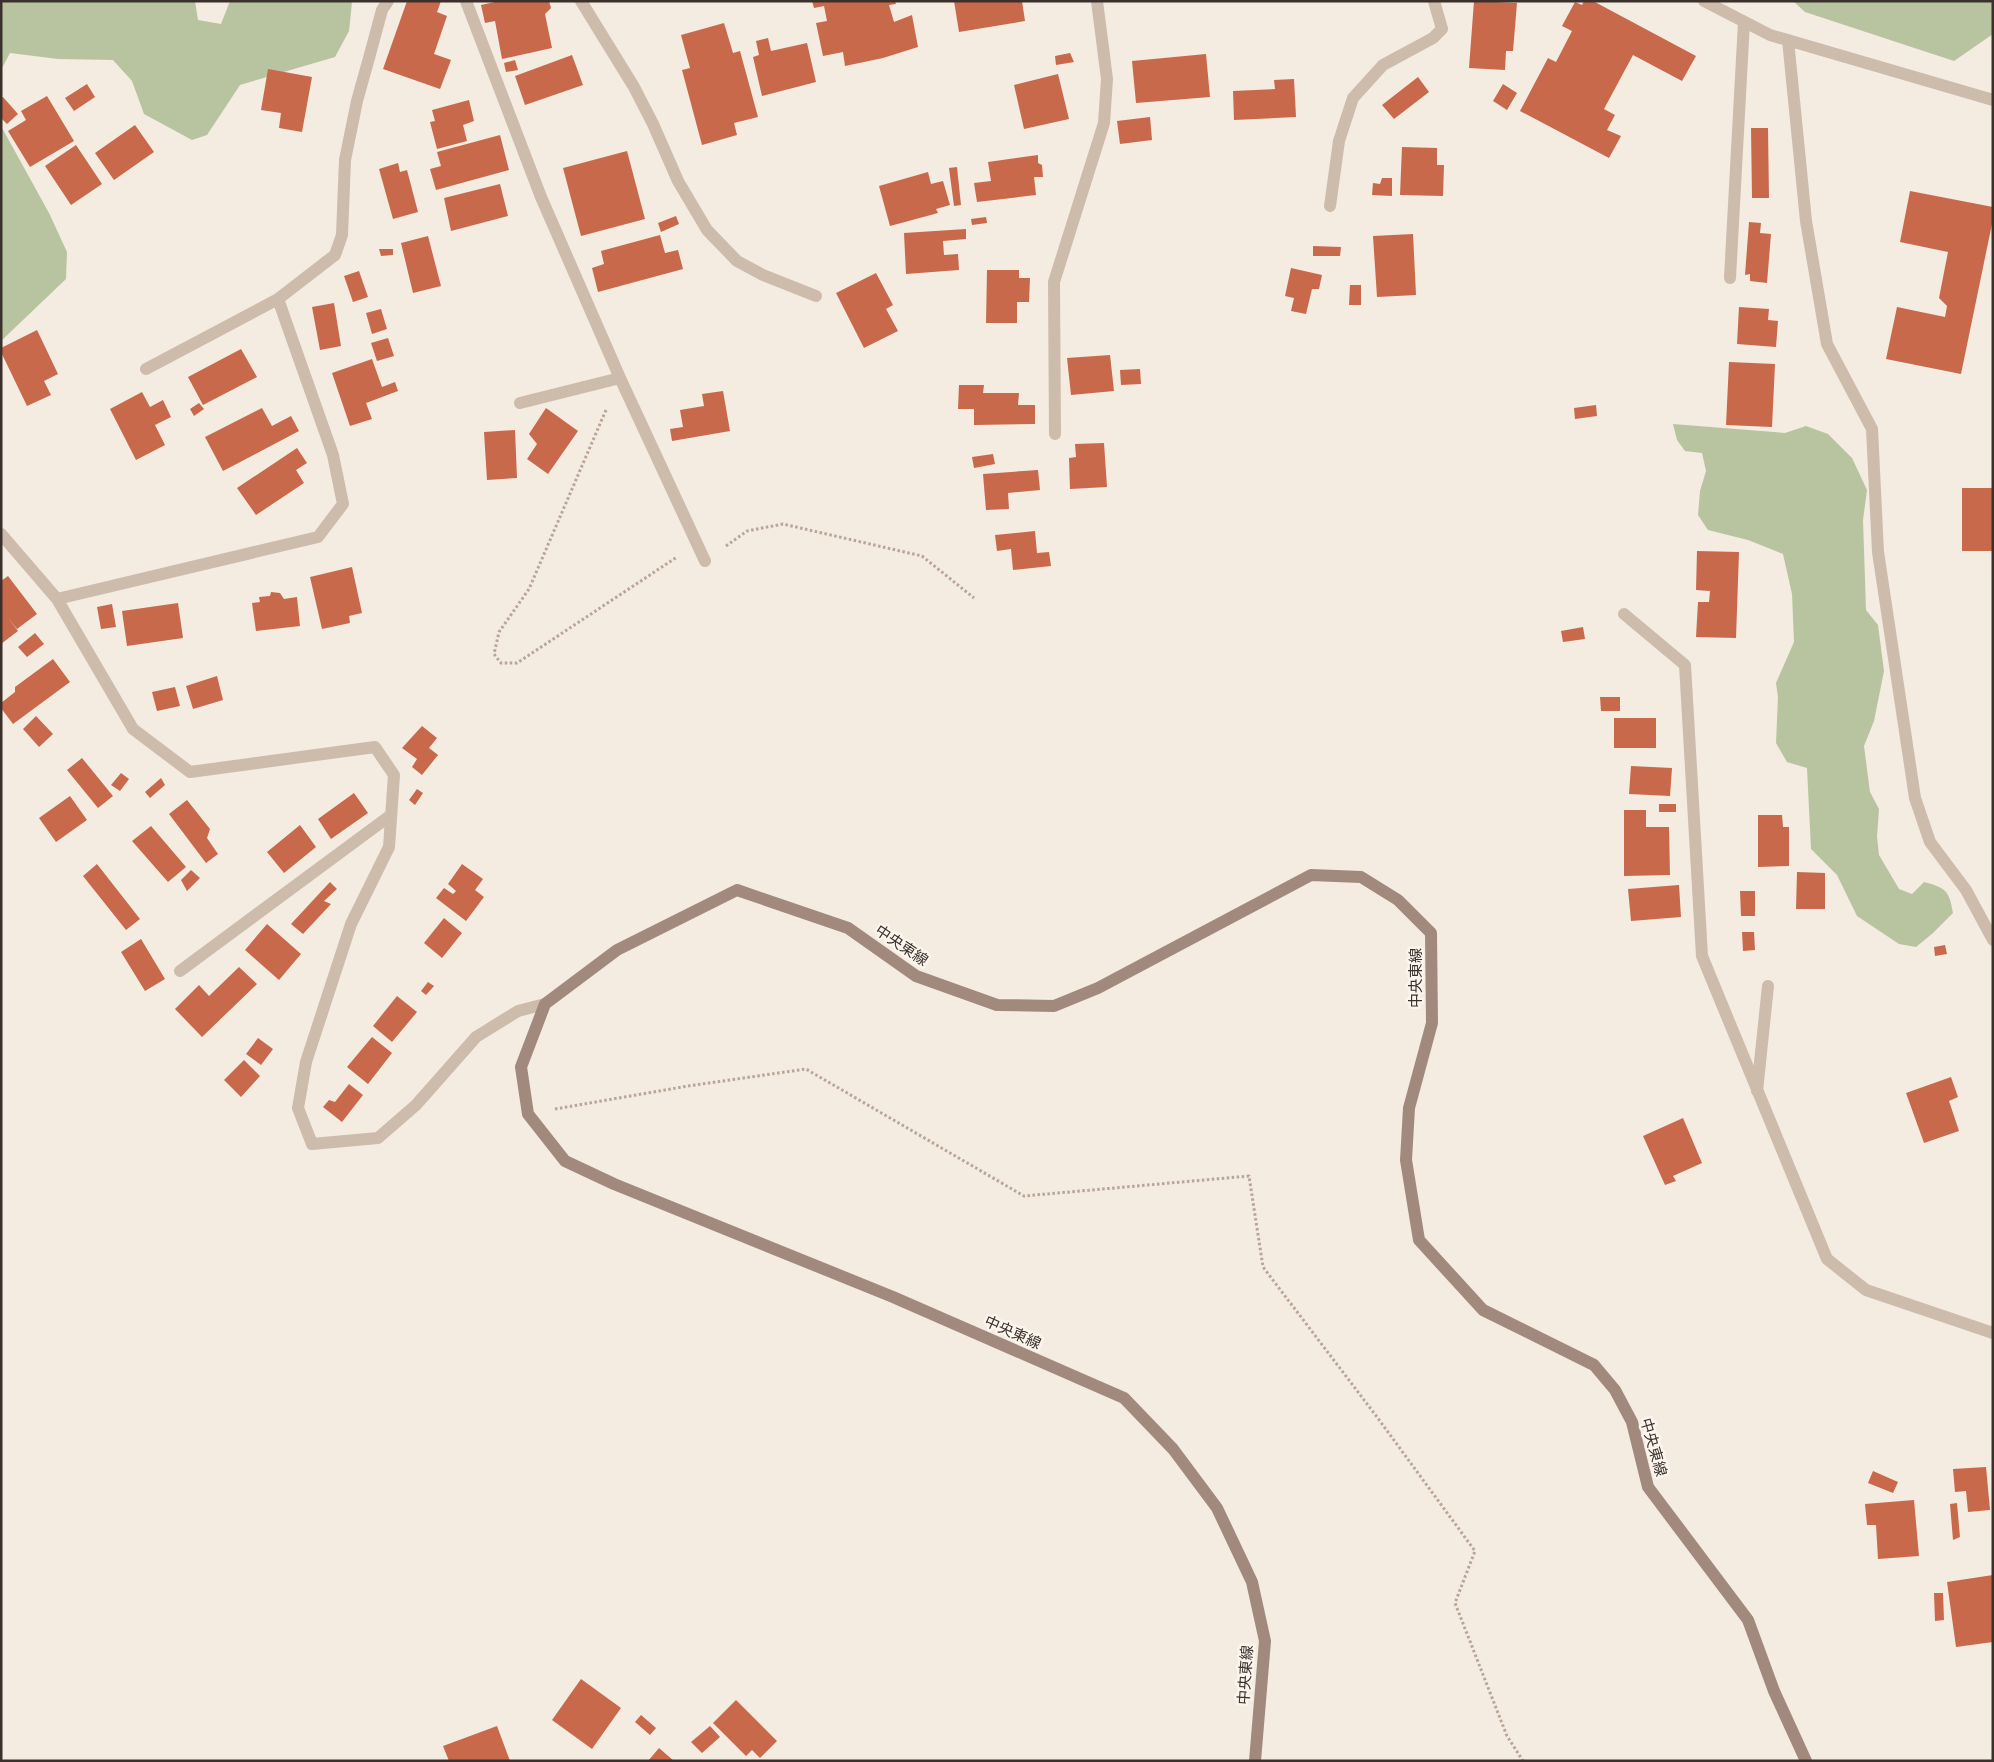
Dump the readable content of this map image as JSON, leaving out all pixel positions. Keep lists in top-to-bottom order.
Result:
{
  "streets": {
    "main road": ["中央東線"]
  }
}
